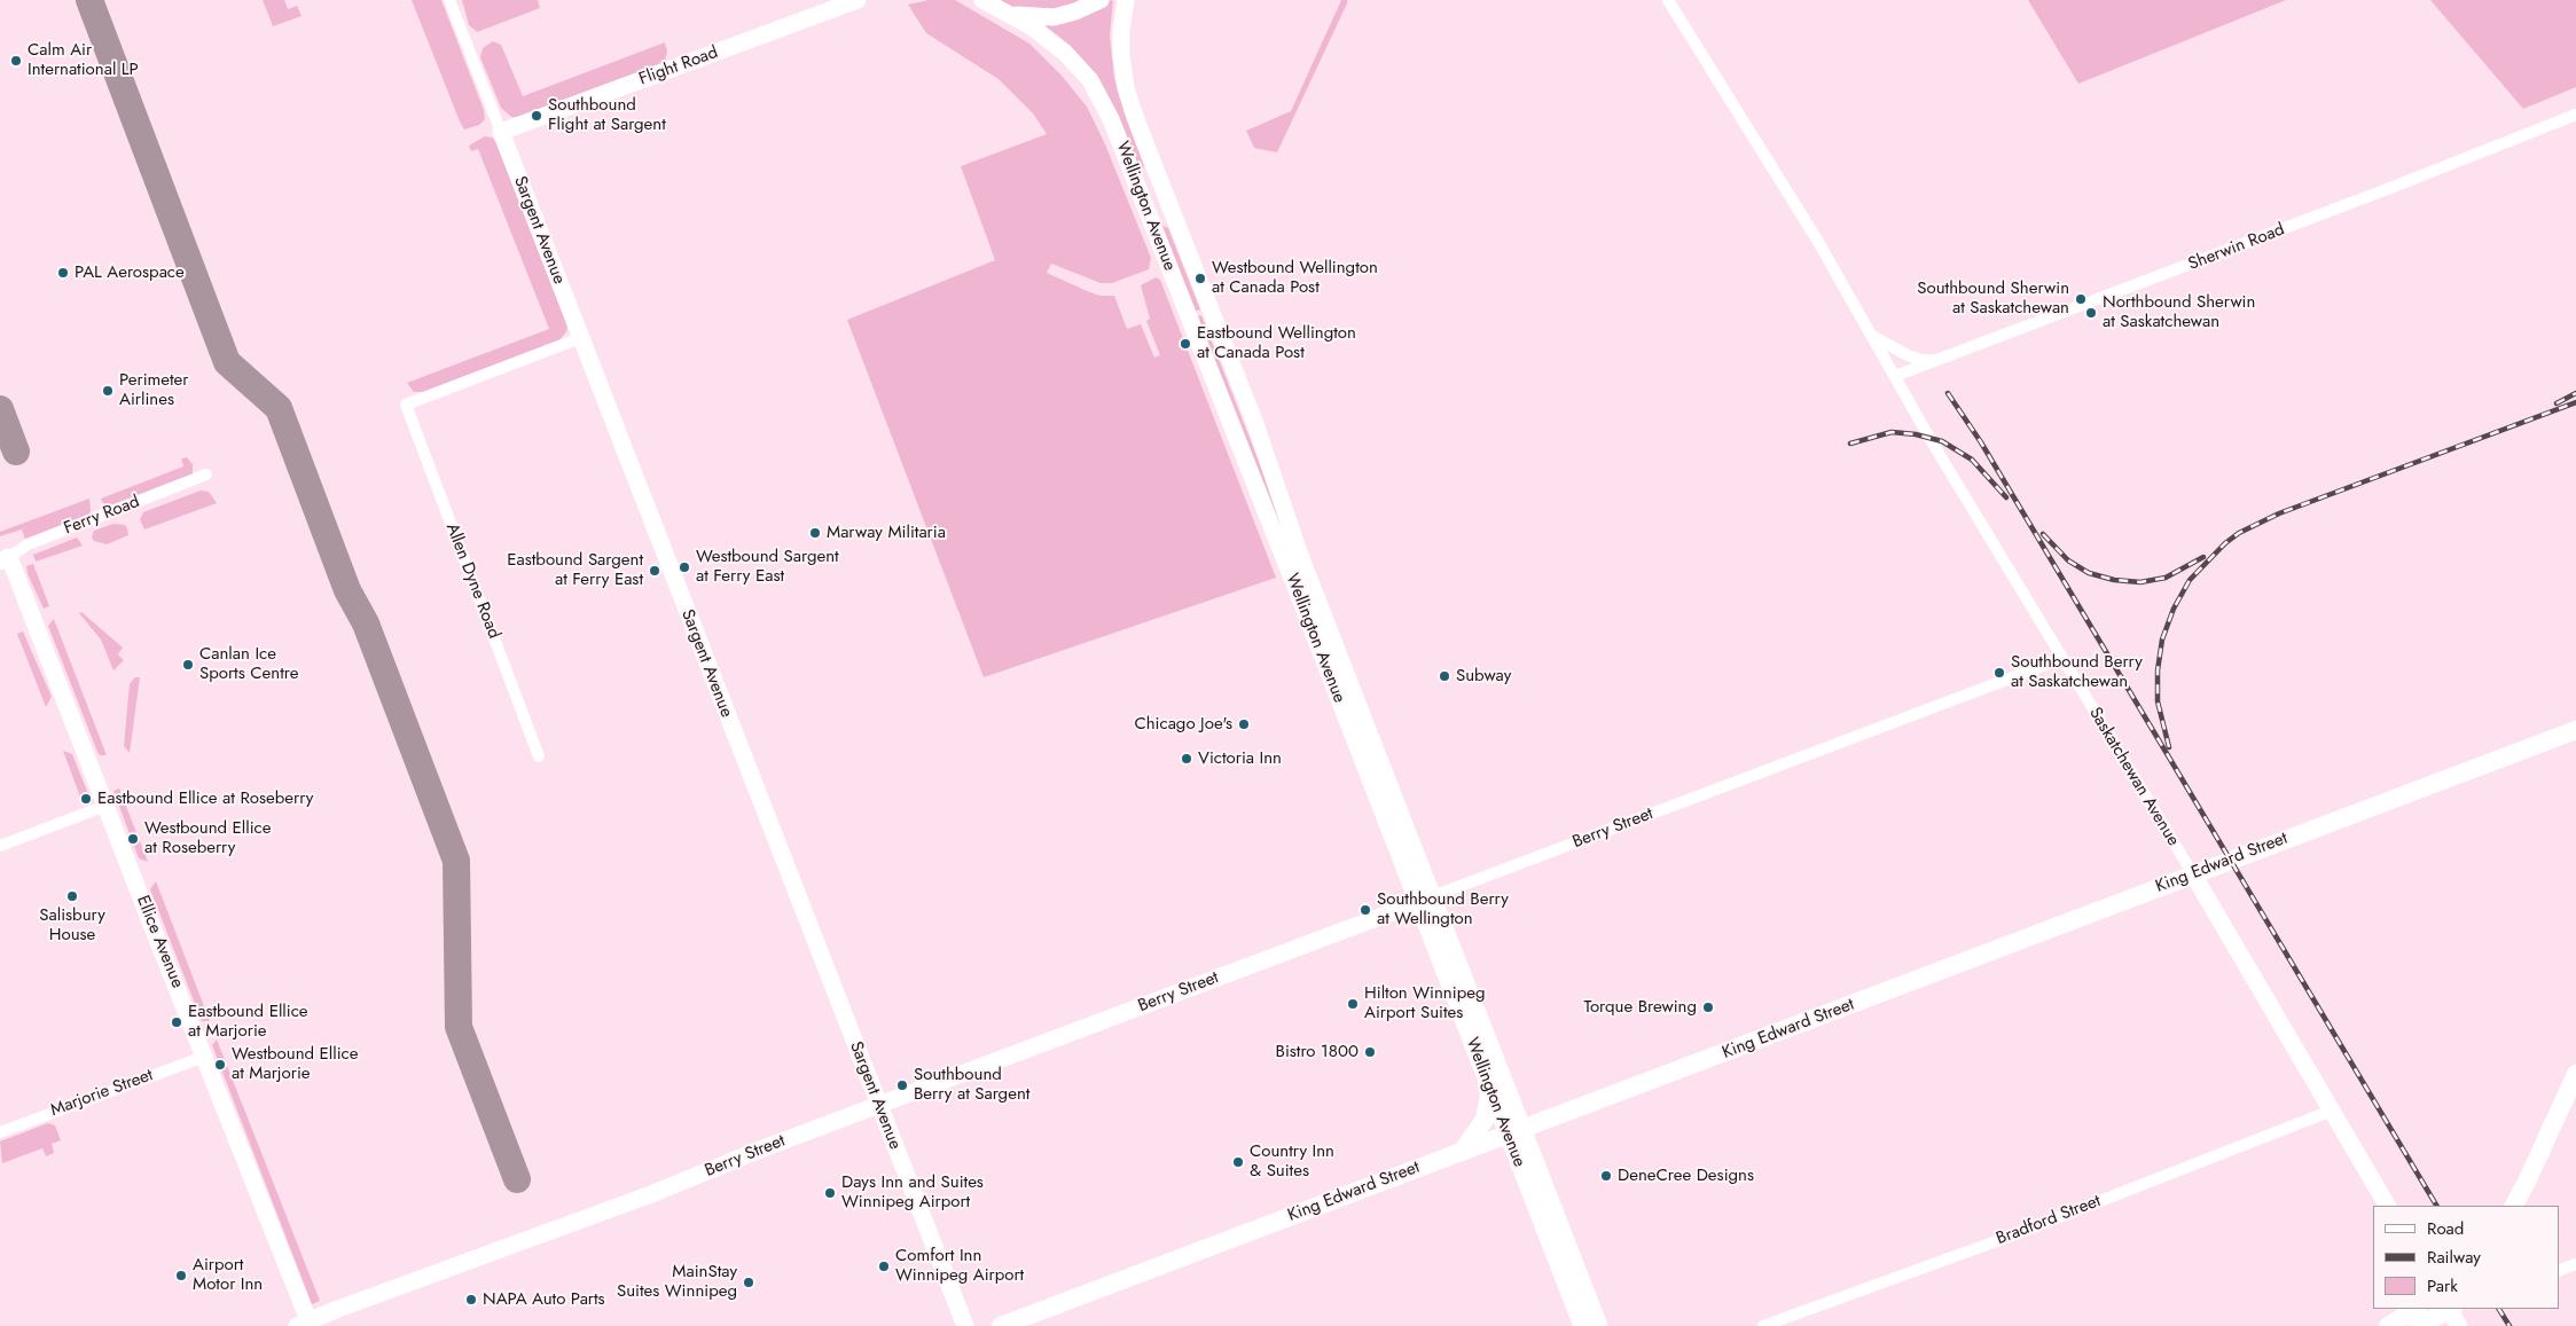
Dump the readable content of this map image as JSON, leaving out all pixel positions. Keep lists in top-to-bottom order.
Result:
{
  "streets": {
    "main road": [
      "Flight Road",
      "Wellington Avenue",
      "Sargent Avenue",
      "Saskatchewan Avenue",
      "Berry Street",
      "King Edward Street",
      "Ellice Avenue"
    ],
    "street": [
      "Sherwin Road",
      "Ferry Road",
      "Allen Dyne Road",
      "Marjorie Street",
      "Bradford Street"
    ]
  },
  "crossings": [
    ["Flight Road", "Sargent Avenue"],
    ["Wellington Avenue", "Berry Street"],
    ["Wellington Avenue", "King Edward Street"],
    ["Sargent Avenue", "Allen Dyne Road"],
    ["Sargent Avenue", "Berry Street"],
    ["Sherwin Road", "Saskatchewan Avenue"],
    ["Ferry Road", "Ellice Avenue"],
    ["Saskatchewan Avenue", "Berry Street"],
    ["Saskatchewan Avenue", "King Edward Street"],
    ["Saskatchewan Avenue", "Bradford Street"],
    ["Berry Street", "Ellice Avenue"],
    ["Ellice Avenue", "Marjorie Street"]
  ],
  "places": [
    "Calm Air International LP",
    "Southbound Flight at Sargent",
    "PAL Aerospace",
    "Westbound Wellington at Canada Post",
    "Southbound Sherwin at Saskatchewan",
    "Northbound Sherwin at Saskatchewan",
    "Eastbound Wellington at Canada Post",
    "Perimeter Airlines",
    "Marway Militaria",
    "Westbound Sargent at Ferry East",
    "Eastbound Sargent at Ferry East",
    "Canlan Ice Sports Centre",
    "Southbound Berry at Saskatchewan",
    "Subway",
    "Chicago Joe's",
    "Victoria Inn",
    "Eastbound Ellice at Roseberry",
    "Westbound Ellice at Roseberry",
    "Salisbury House",
    "Southbound Berry at Wellington",
    "Hilton Winnipeg Airport Suites",
    "Torque Brewing",
    "Eastbound Ellice at Marjorie",
    "Bistro 1800",
    "Westbound Ellice at Marjorie",
    "Southbound Berry at Sargent",
    "Country Inn & Suites",
    "DeneCree Designs",
    "Days Inn and Suites Winnipeg Airport",
    "Comfort Inn Winnipeg Airport",
    "Airport Motor Inn",
    "MainStay Suites Winnipeg",
    "NAPA Auto Parts"
  ],
  "legend": ["Road", "Railway", "Park"]
}
